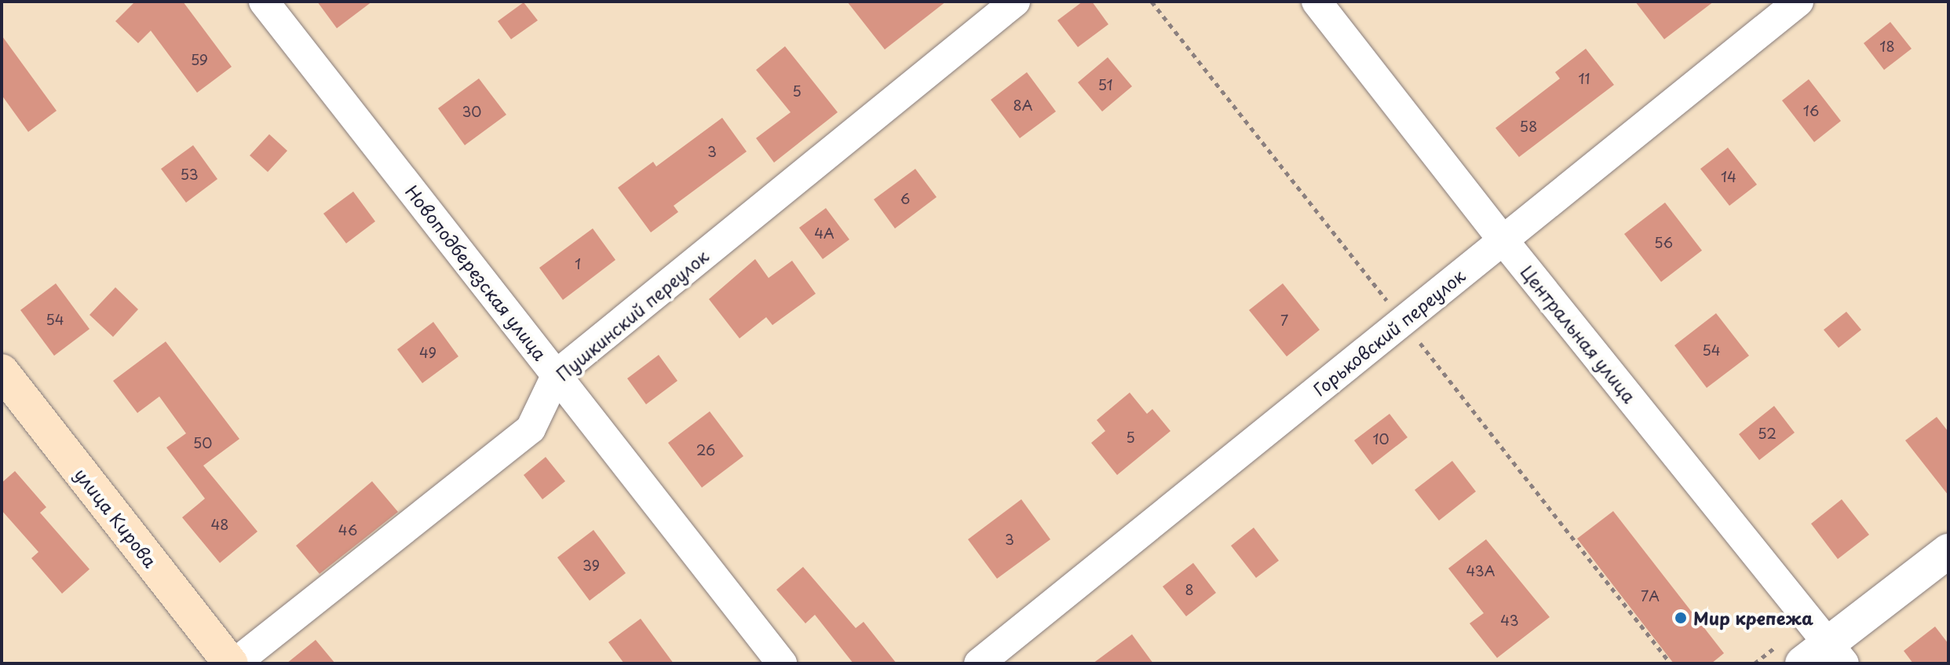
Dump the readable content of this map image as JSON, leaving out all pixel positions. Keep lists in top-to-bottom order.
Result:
{
  "streets": {
    "main road": ["улица Кирова"],
    "street": [
      "Новоподберезская улица",
      "Пушкинский переулок",
      "Горьковский переулок",
      "Центральная улица"
    ]
  },
  "crossings": [
    ["Новоподберезская улица", "Пушкинский переулок"],
    ["Пушкинский переулок", "улица Кирова"],
    ["Горьковский переулок", "Центральная улица"]
  ],
  "places": ["Мир крепежа"],
  "house_numbers": [
    "18",
    "59",
    "11",
    "51",
    "5",
    "8А",
    "16",
    "30",
    "58",
    "3",
    "53",
    "14",
    "6",
    "4А",
    "56",
    "1",
    "54",
    "7",
    "54",
    "49",
    "52",
    "5",
    "10",
    "50",
    "26",
    "48",
    "46",
    "3",
    "39",
    "43А",
    "8",
    "7А",
    "43"
  ]
}
